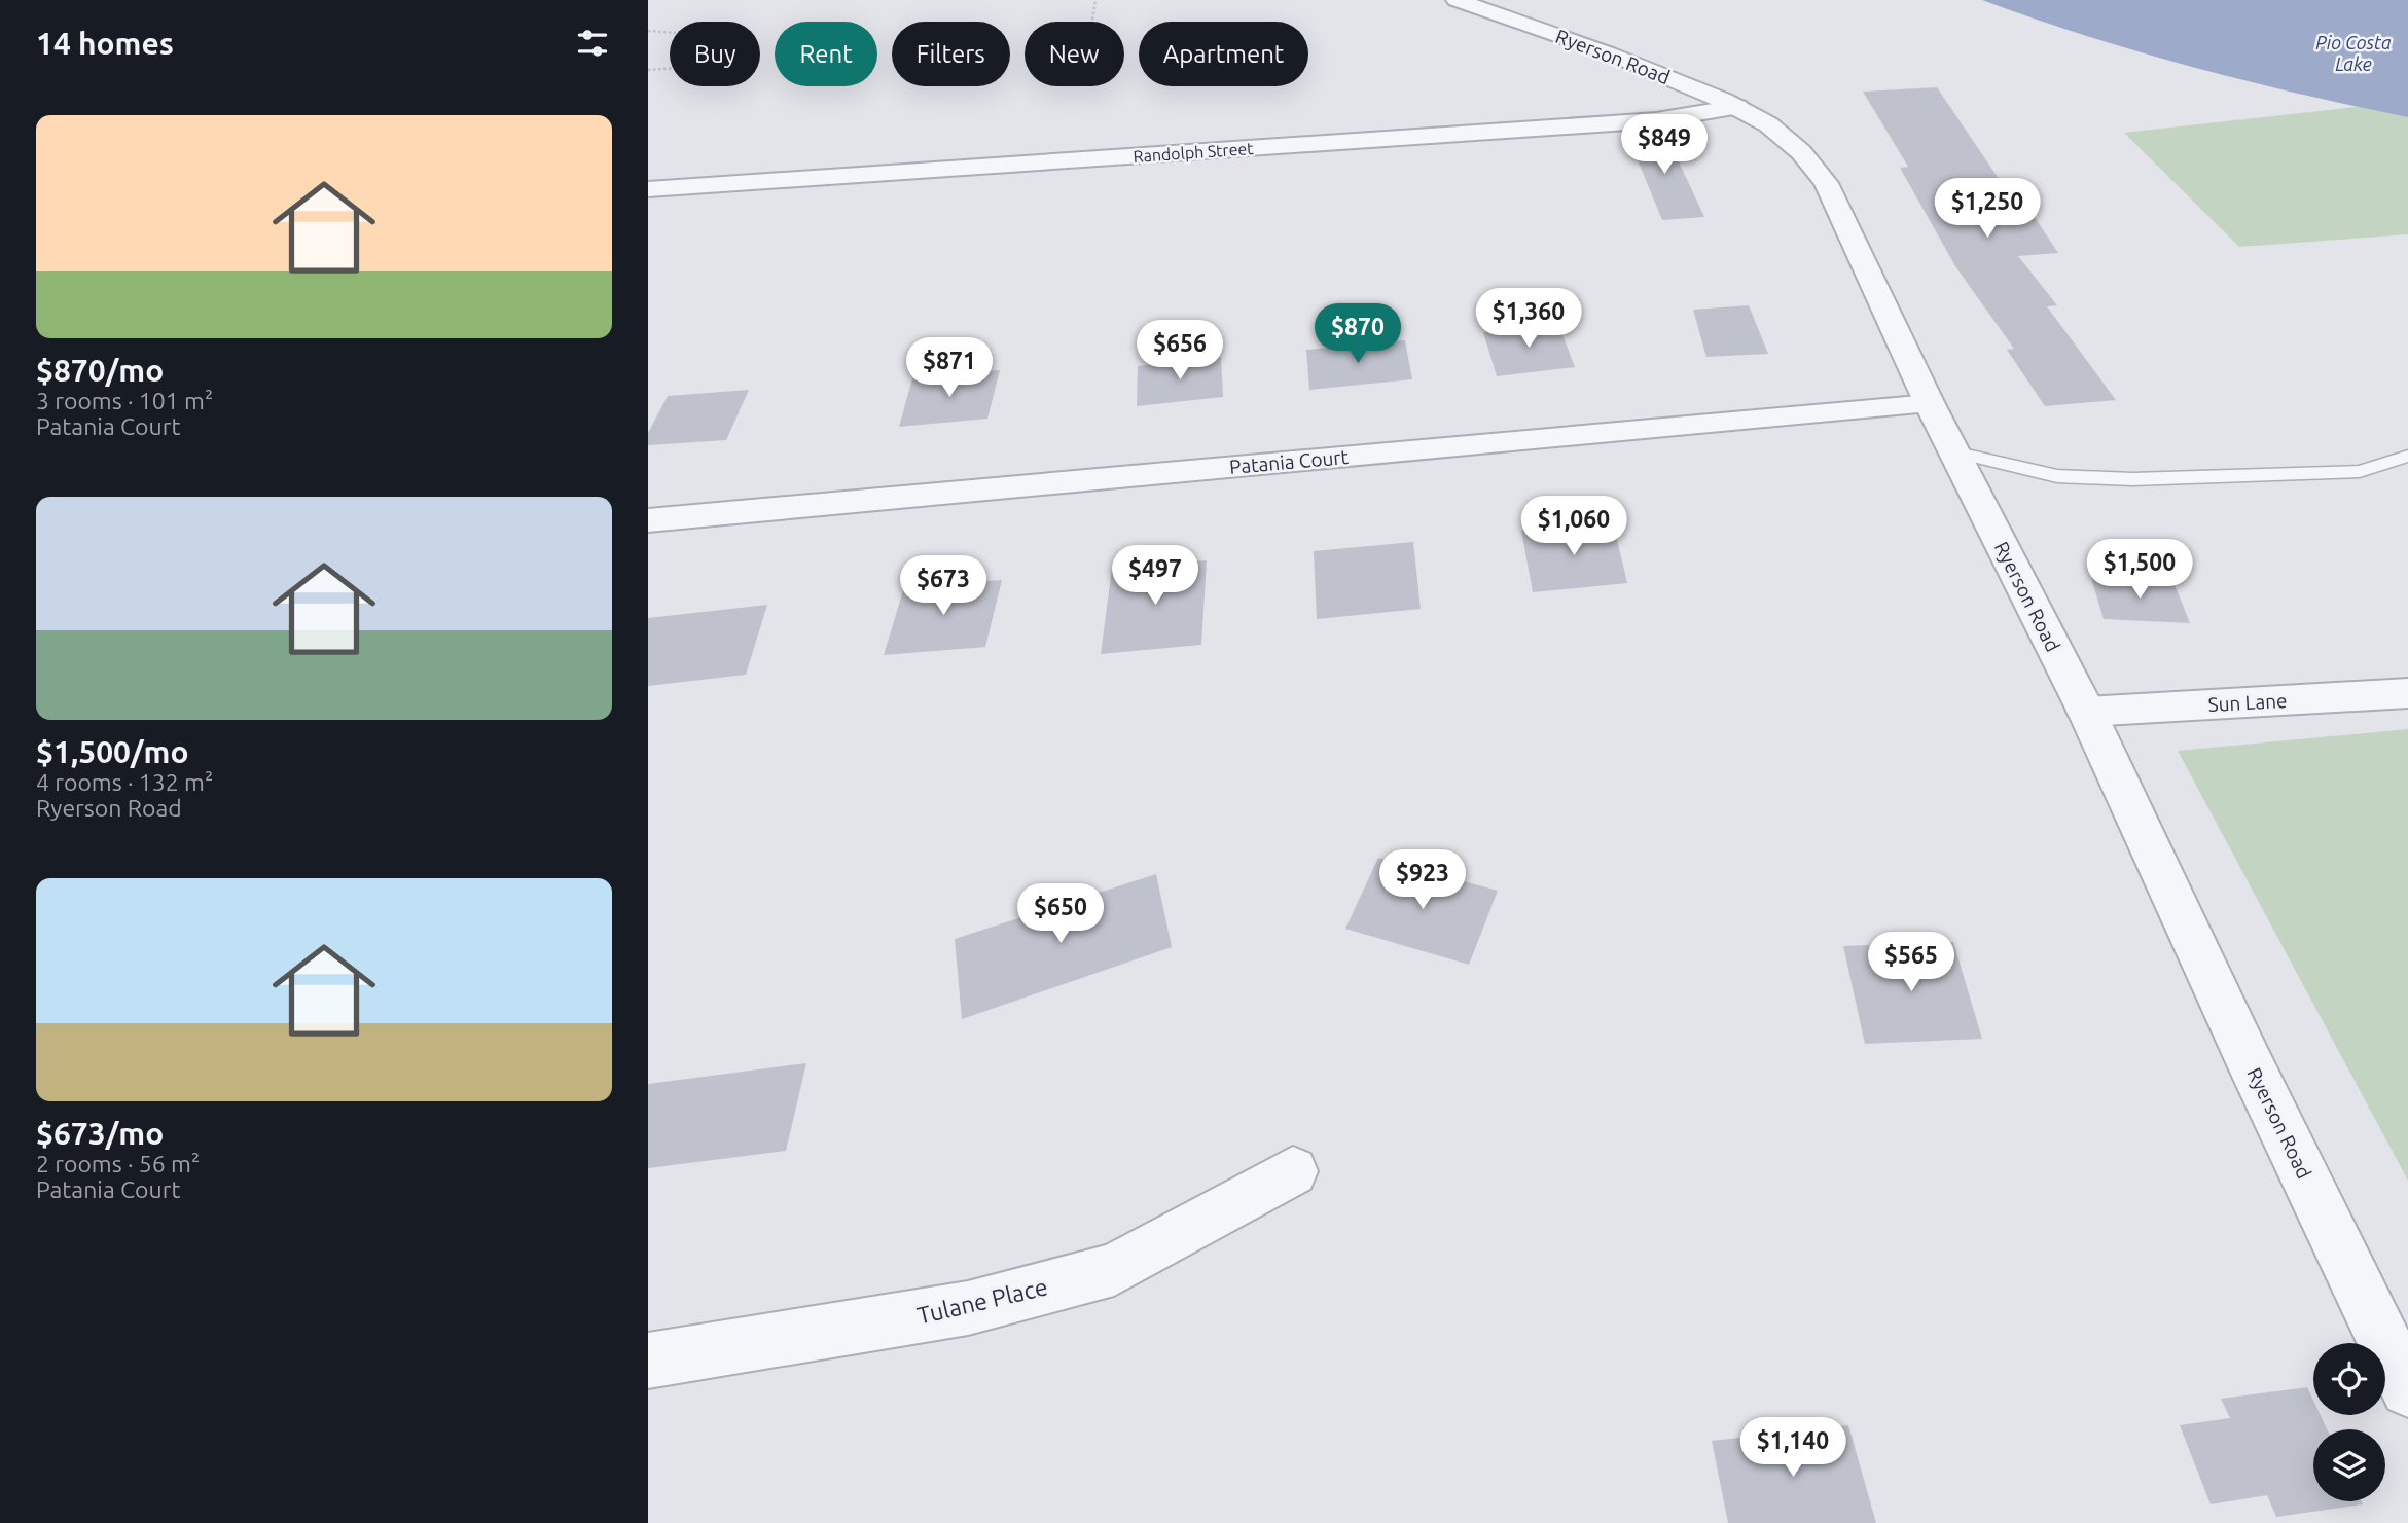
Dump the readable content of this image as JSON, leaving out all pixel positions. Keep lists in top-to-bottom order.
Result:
{
  "streets": {
    "street": [
      "Ryerson Road",
      "Randolph Street",
      "Patania Court",
      "Sun Lane",
      "Tulane Place"
    ]
  },
  "crossings": [
    ["Ryerson Road", "Randolph Street"],
    ["Ryerson Road", "Patania Court"],
    ["Ryerson Road", "Sun Lane"]
  ],
  "water": ["Pio Costa Lake"],
  "page": {
    "heading": "14 homes",
    "chip": [
      "Buy",
      "Rent",
      "Filters",
      "New",
      "Apartment"
    ],
    "list": [
      {
        "name": "$870/mo",
        "note": "3 rooms · 101 m² · Patania Court"
      },
      {
        "name": "$1,500/mo",
        "note": "4 rooms · 132 m² · Ryerson Road"
      },
      {
        "name": "$673/mo",
        "note": "2 rooms · 56 m² · Patania Court"
      }
    ],
    "price": [
      "$849",
      "$1,250",
      "$1,360",
      "$870",
      "$656",
      "$871",
      "$1,060",
      "$1,500",
      "$497",
      "$673",
      "$923",
      "$650",
      "$565",
      "$1,140"
    ]
  }
}
